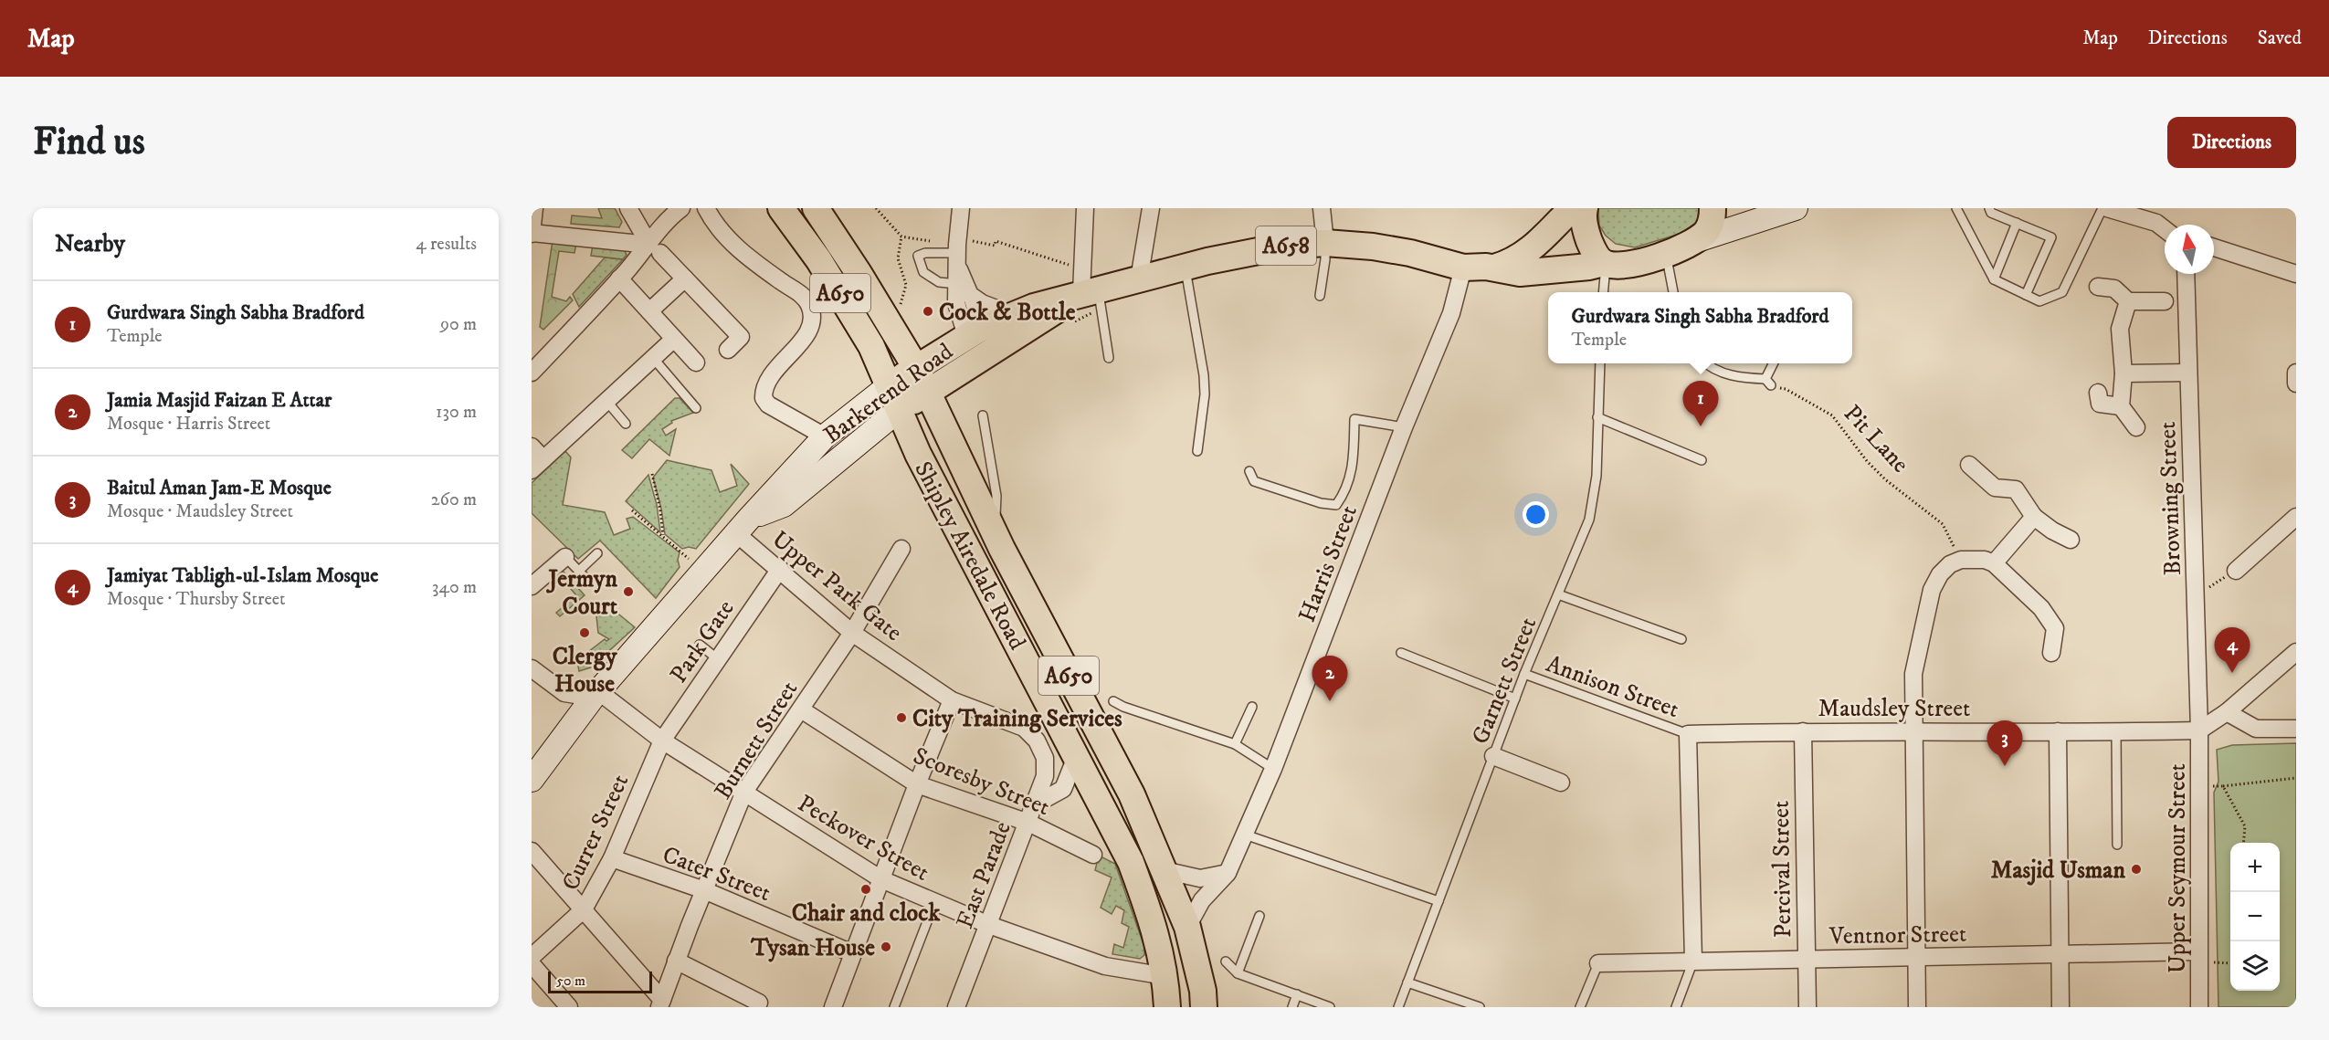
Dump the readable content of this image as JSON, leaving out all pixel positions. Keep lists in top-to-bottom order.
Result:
{
  "streets": {
    "main road": [
      "A658",
      "A650",
      "Barkerend Road",
      "Shipley Airedale Road"
    ],
    "street": [
      "Browning Street",
      "Harris Street",
      "Upper Park Gate",
      "Park Gate",
      "Maudsley Street",
      "Burnett Street",
      "Scoresby Street",
      "Currer Street",
      "Peckover Street",
      "Upper Seymour Street",
      "Percival Street",
      "Cater Street",
      "East Parade",
      "Ventnor Street"
    ],
    "lane": ["Garnett Street", "Annison Street"],
    "path": ["Pit Lane"]
  },
  "crossings": [
    ["Barkerend Road", "Shipley Airedale Road"],
    ["Barkerend Road", "Harris Street"],
    ["Barkerend Road", "Upper Park Gate"],
    ["Barkerend Road", "Peckover Street"],
    ["Browning Street", "Maudsley Street"],
    ["Browning Street", "Upper Seymour Street"],
    ["Shipley Airedale Road", "Harris Street"],
    ["Shipley Airedale Road", "Peckover Street"],
    ["Upper Park Gate", "Park Gate"],
    ["Upper Park Gate", "Burnett Street"],
    ["Upper Park Gate", "East Parade"],
    ["Park Gate", "Currer Street"],
    ["Park Gate", "Peckover Street"],
    ["Garnett Street", "Annison Street"],
    ["Annison Street", "Maudsley Street"],
    ["Maudsley Street", "Upper Seymour Street"],
    ["Maudsley Street", "Percival Street"],
    ["Burnett Street", "Scoresby Street"],
    ["Burnett Street", "Peckover Street"],
    ["Burnett Street", "Cater Street"],
    ["Scoresby Street", "East Parade"],
    ["Currer Street", "Peckover Street"],
    ["Currer Street", "Cater Street"],
    ["Peckover Street", "East Parade"],
    ["Upper Seymour Street", "Ventnor Street"],
    ["Percival Street", "Ventnor Street"]
  ],
  "places": [
    "Cock & Bottle",
    "Jermyn Court",
    "Clergy House",
    "City Training Services",
    "Masjid Usman",
    "Chair and clock",
    "Tysan House"
  ],
  "scale_bar": "50 m",
  "north": "top",
  "page": {
    "header": "Map",
    "nav": ["Map", "Directions", "Saved"],
    "buttons": "Directions",
    "title": "Find us",
    "heading": ["Nearby", "4 results"],
    "list": [
      {
        "mark": "1",
        "name": "Gurdwara Singh Sabha Bradford",
        "note": "Temple",
        "value": "90 m"
      },
      {
        "mark": "2",
        "name": "Jamia Masjid Faizan E Attar",
        "note": "Mosque · Harris Street",
        "value": "130 m"
      },
      {
        "mark": "3",
        "name": "Baitul Aman Jam-E Mosque",
        "note": "Mosque · Maudsley Street",
        "value": "260 m"
      },
      {
        "mark": "4",
        "name": "Jamiyat Tabligh-ul-Islam Mosque",
        "note": "Mosque · Thursby Street",
        "value": "340 m"
      }
    ],
    "popup": ["Gurdwara Singh Sabha Bradford", "Temple"],
    "pins": [
      "1",
      "4",
      "2",
      "3"
    ],
    "map_buttons": ["+", "−"],
    "scale": "50 m"
  }
}
